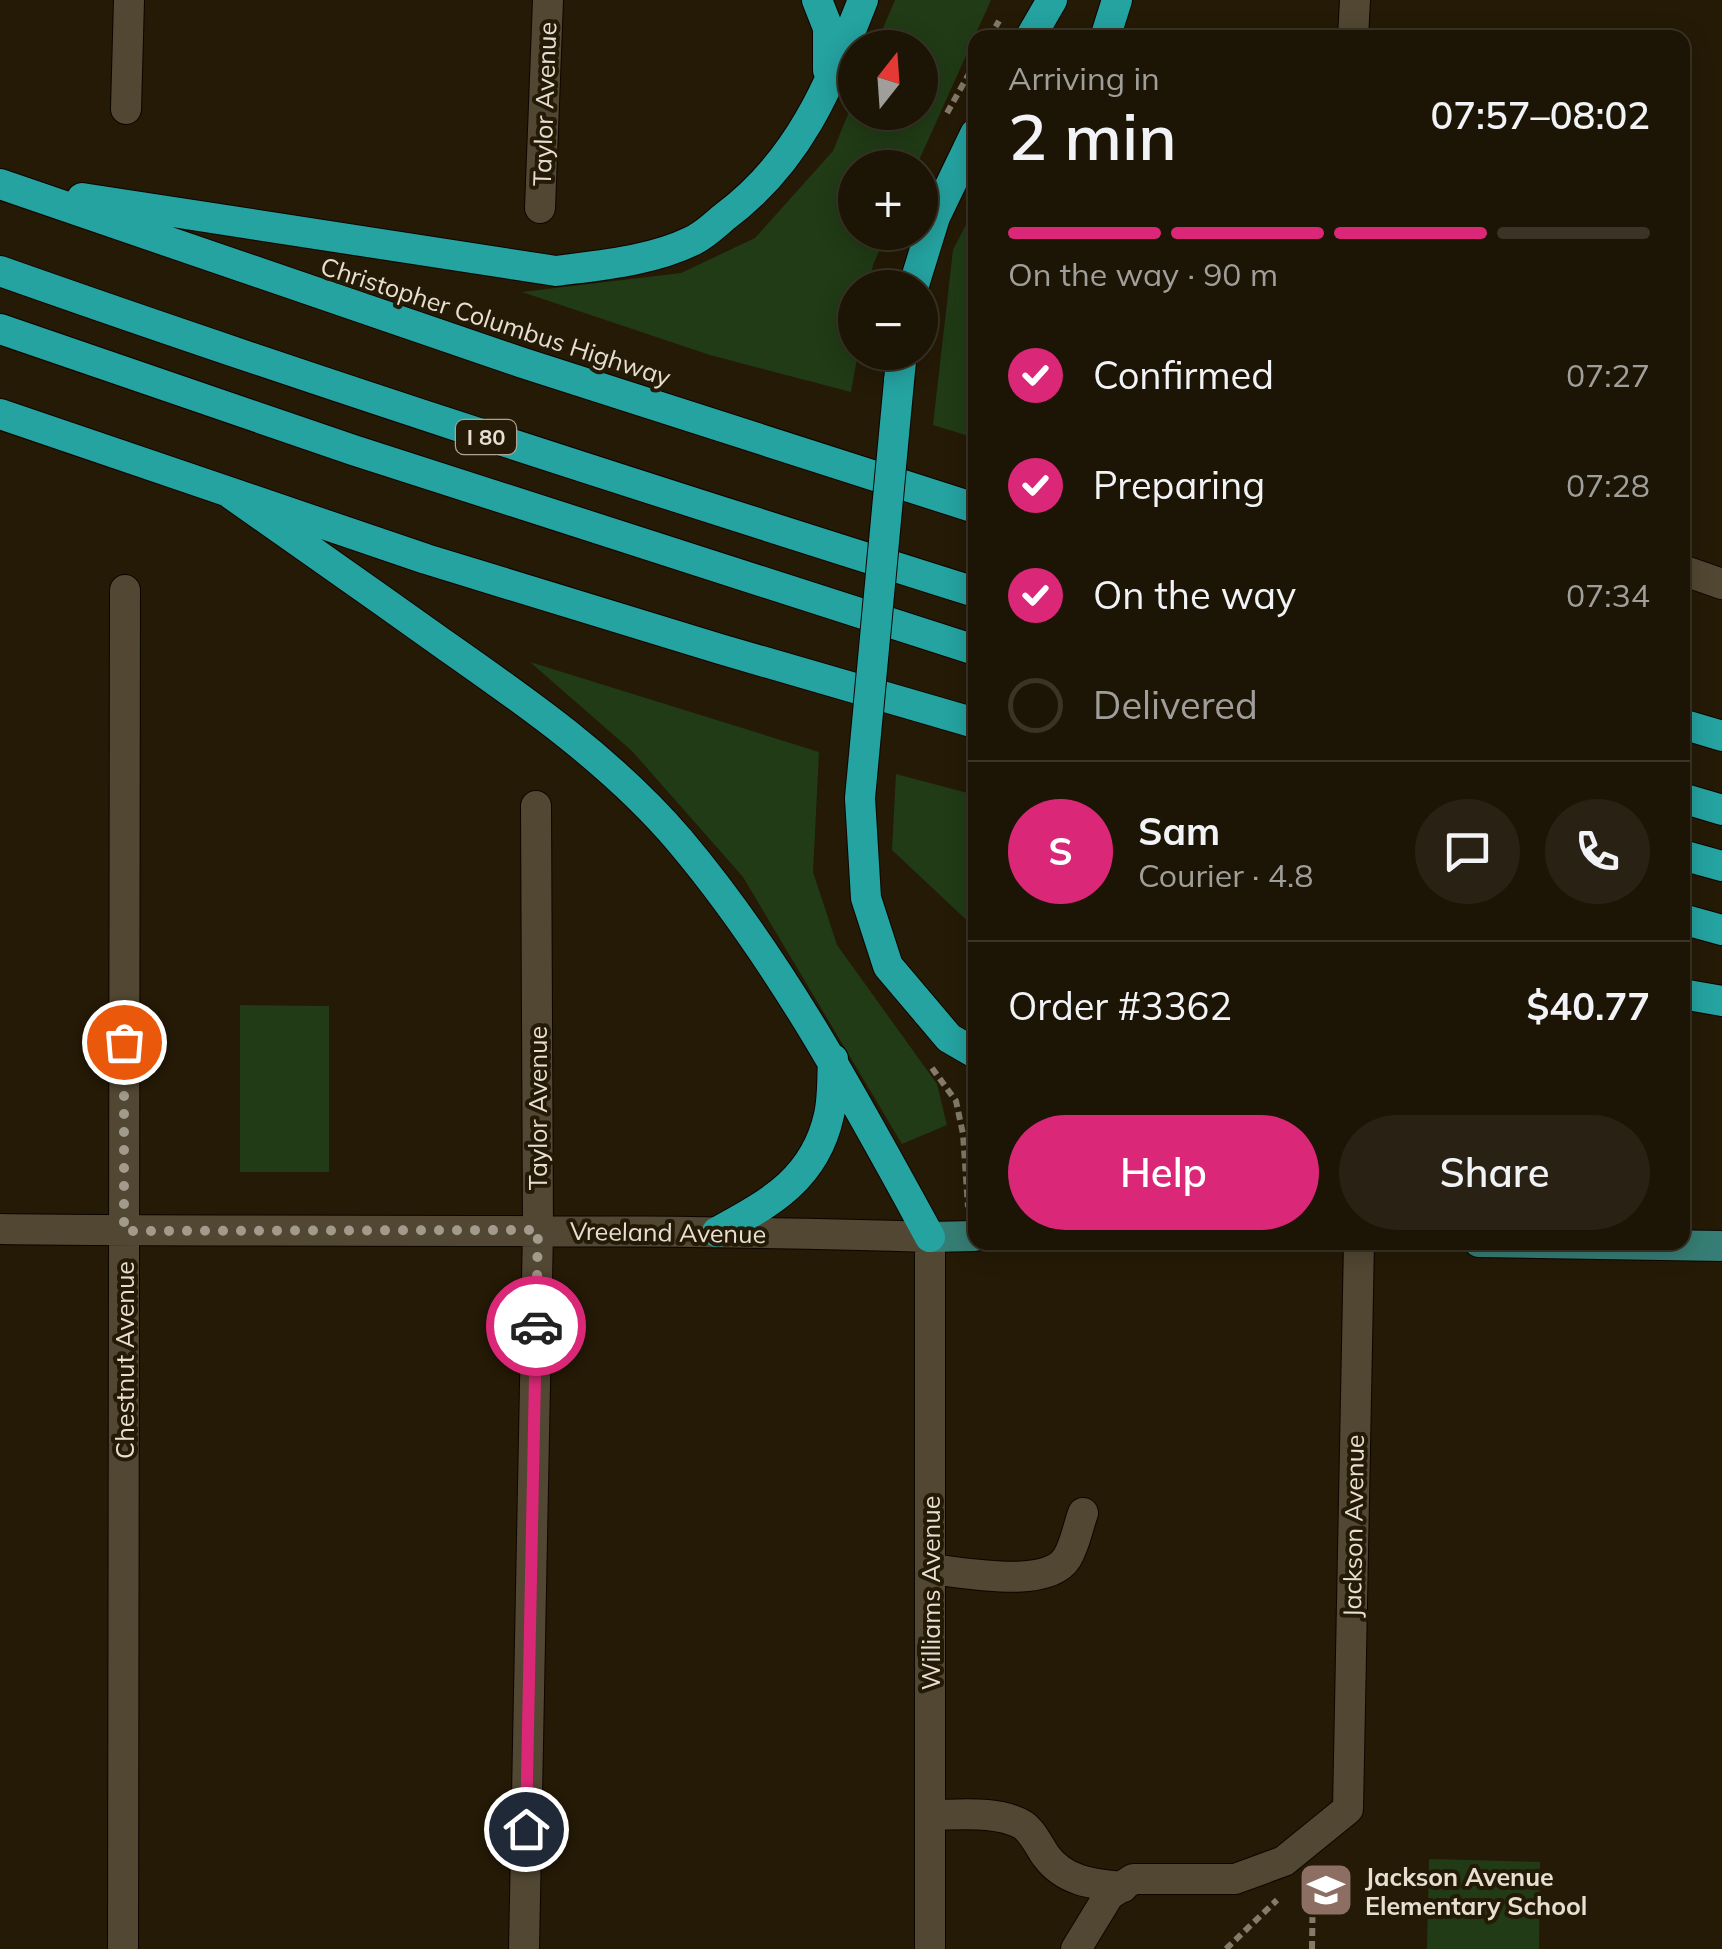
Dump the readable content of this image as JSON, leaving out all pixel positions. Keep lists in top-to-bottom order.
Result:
{
  "streets": {
    "highway": ["Christopher Columbus Highway", "I 80"],
    "main road": ["Vreeland Avenue"],
    "street": [
      "Taylor Avenue",
      "Chestnut Avenue",
      "Jackson Avenue",
      "Williams Avenue"
    ]
  },
  "crossings": [
    ["Taylor Avenue", "Vreeland Avenue"],
    ["Vreeland Avenue", "Chestnut Avenue"],
    ["Vreeland Avenue", "Williams Avenue"]
  ],
  "places": {
    "school or university": ["Jackson Avenue Elementary School"]
  },
  "north": "top",
  "page": {
    "map_buttons": ["+", "−"],
    "heading": ["2 min", "Arriving in", "07:57–08:02"],
    "panel": [
      "Sam",
      "Courier · 4.8",
      "Order #3362",
      "$40.77"
    ],
    "bar": "On the way · 90 m",
    "list": [
      ["Confirmed", "07:27"],
      ["Preparing", "07:28"],
      ["On the way", "07:34"],
      "Delivered"
    ],
    "round": "S",
    "buttons": ["Help", "Share"]
  }
}
